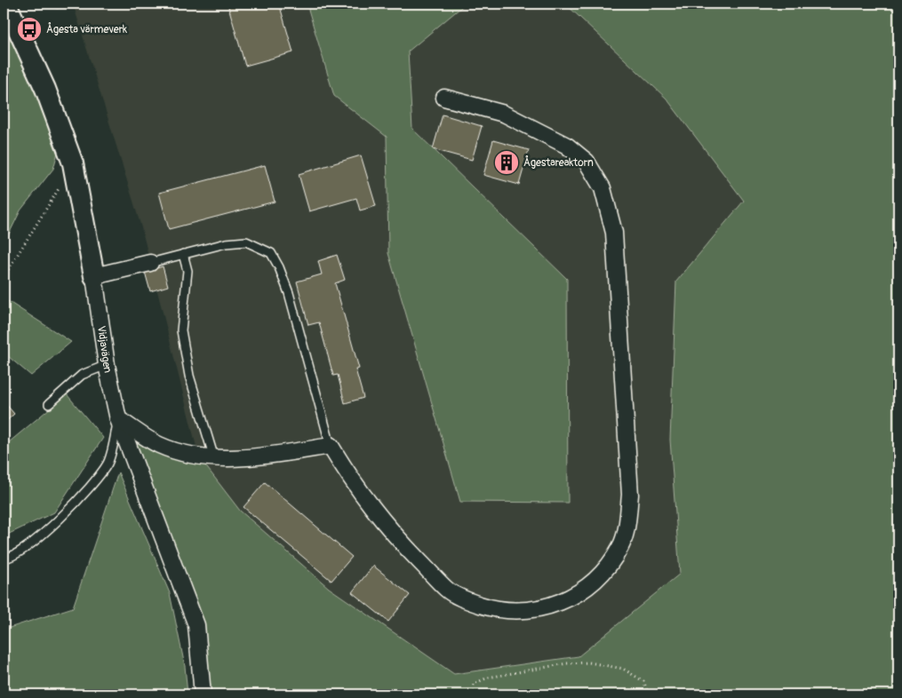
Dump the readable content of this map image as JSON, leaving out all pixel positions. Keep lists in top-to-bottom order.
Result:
{
  "streets": {
    "street": ["Vidjavägen"]
  },
  "places": {
    "bus stop": ["Ågesta värmeverk"],
    "building": ["Ågestareaktorn"]
  }
}
